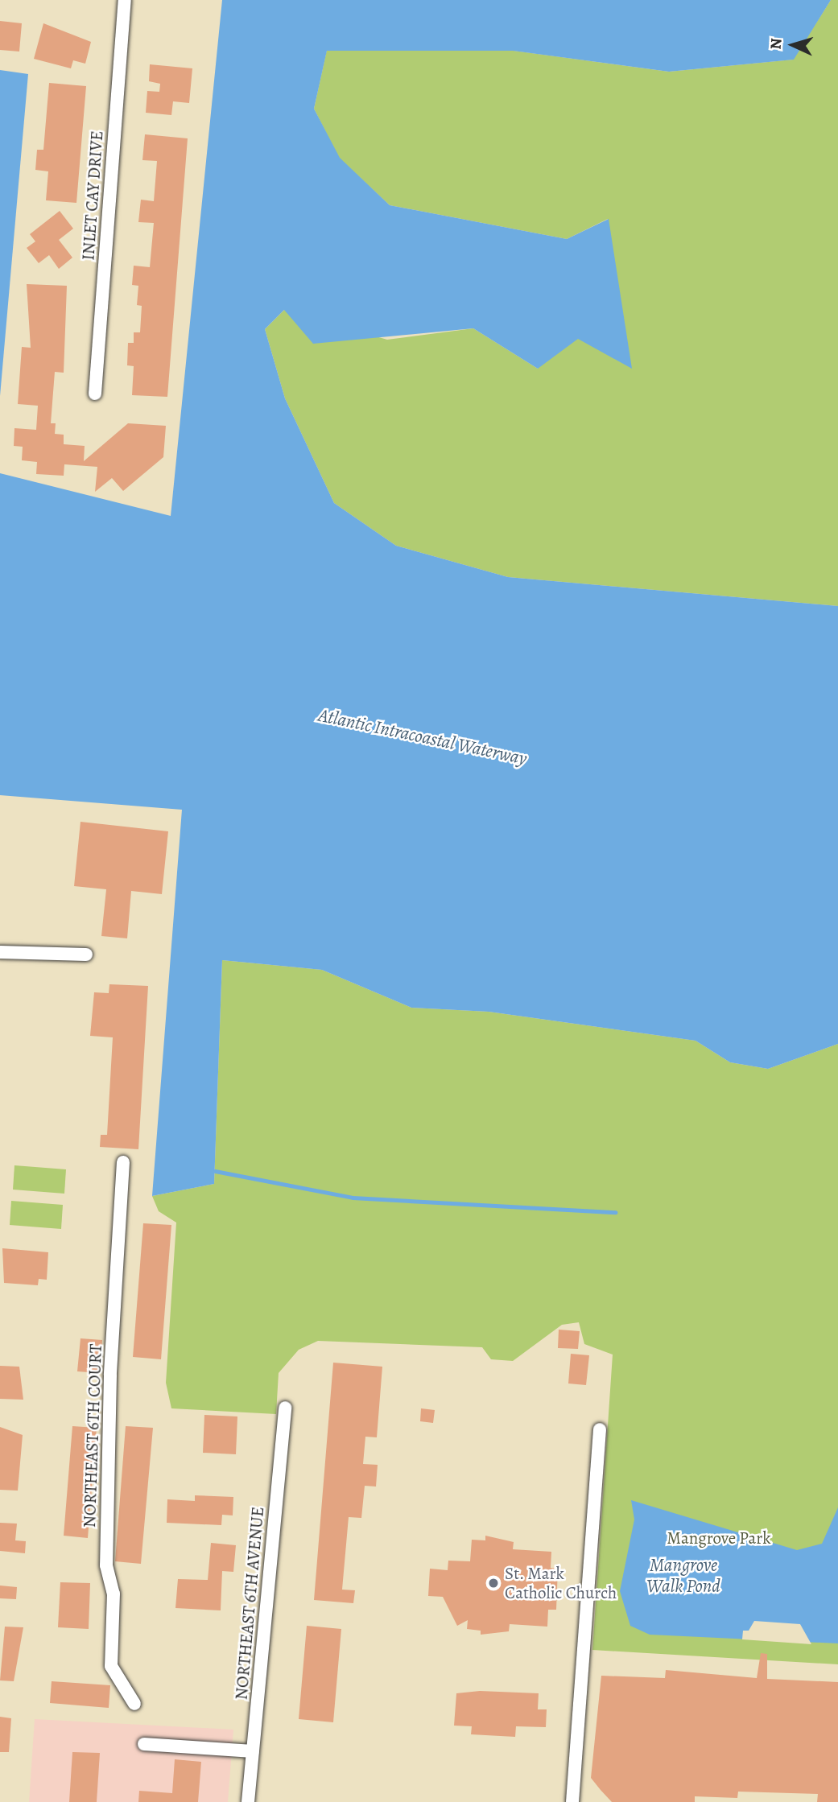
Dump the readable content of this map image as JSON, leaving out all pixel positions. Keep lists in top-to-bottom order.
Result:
{
  "streets": {
    "street": ["INLET CAY DRIVE", "NORTHEAST 6TH COURT", "NORTHEAST 6TH AVENUE"]
  },
  "water": ["Atlantic Intracoastal Waterway", "Mangrove Walk Pond"],
  "parks": ["Mangrove Park"],
  "places": ["St. Mark Catholic Church"],
  "north": "left"
}
